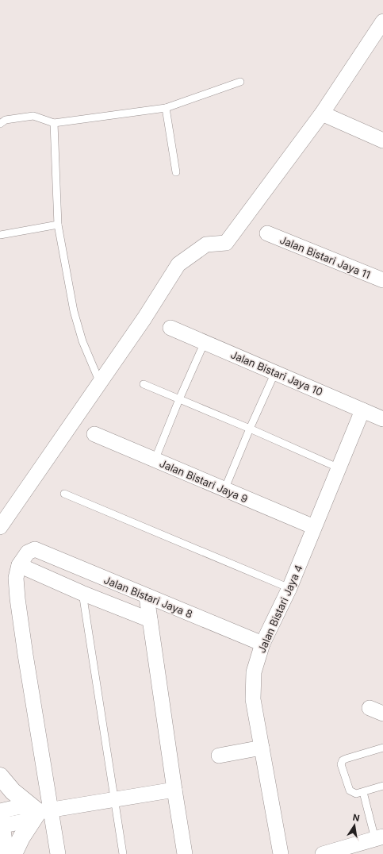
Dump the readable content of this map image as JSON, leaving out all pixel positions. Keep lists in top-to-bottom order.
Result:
{
  "streets": {
    "street": [
      "Jalan Bistari Jaya 11",
      "Jalan Bistari Jaya 10",
      "Jalan Bistari Jaya 9",
      "Jalan Bistari Jaya 8",
      "Jalan Bistari Jaya 4"
    ]
  },
  "crossings": [
    ["Jalan Bistari Jaya 10", "Jalan Bistari Jaya 4"],
    ["Jalan Bistari Jaya 9", "Jalan Bistari Jaya 4"],
    ["Jalan Bistari Jaya 8", "Jalan Bistari Jaya 4"]
  ],
  "north": "top"
}
